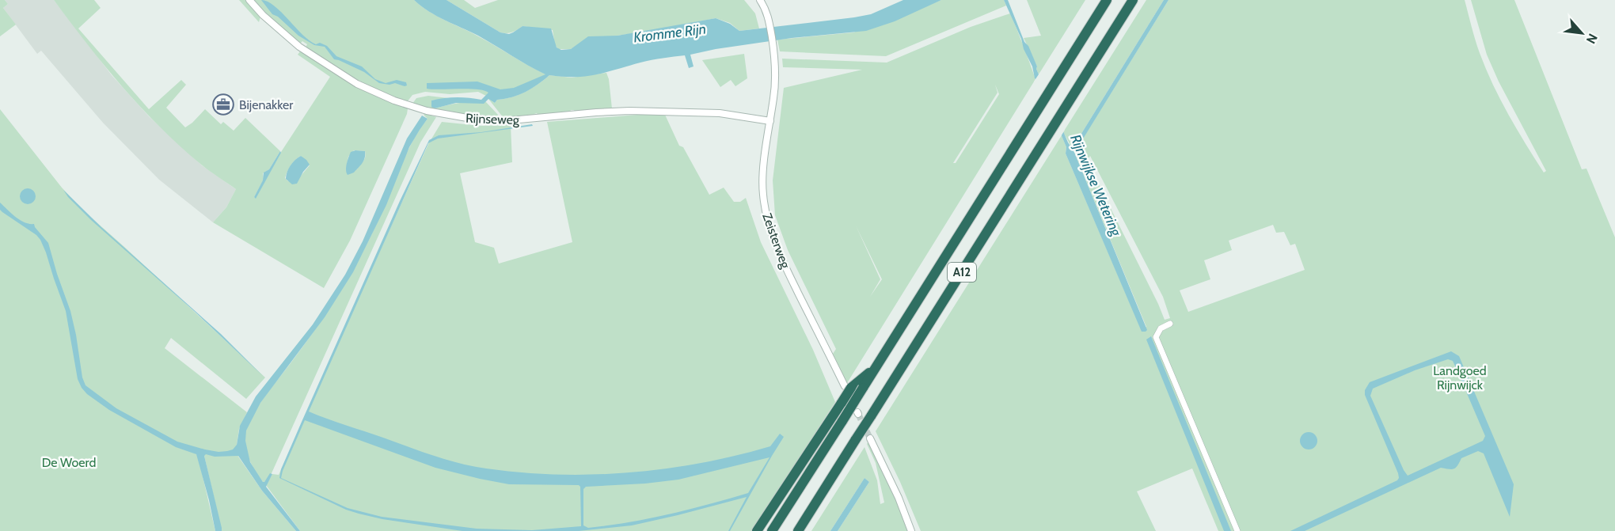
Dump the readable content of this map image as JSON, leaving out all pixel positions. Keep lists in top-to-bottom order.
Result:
{
  "streets": {
    "highway": ["A12"],
    "street": ["Rijnseweg", "Zeisterweg"]
  },
  "crossings": [
    ["Rijnseweg", "Zeisterweg"],
    ["Zeisterweg", "A12"]
  ],
  "water": ["Kromme Rijn", "Rijnwijkse Wetering"],
  "parks": ["Landgoed Rijnwijck", "De Woerd"],
  "places": {
    "office": ["Bijenakker"]
  },
  "north": "bottom right"
}
